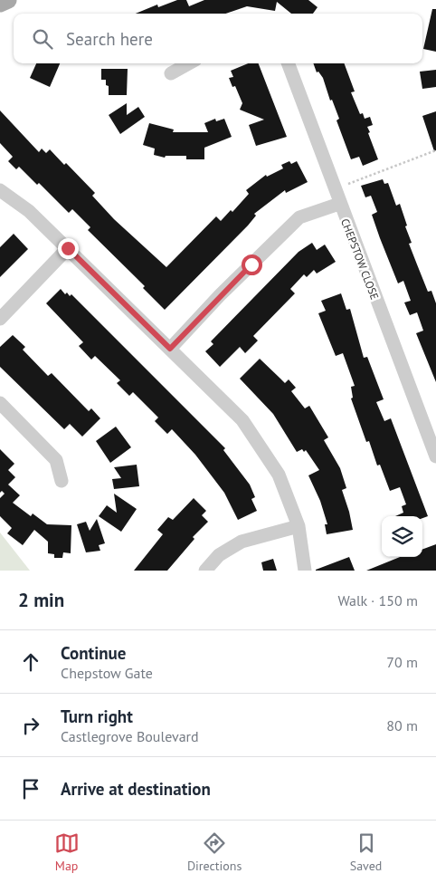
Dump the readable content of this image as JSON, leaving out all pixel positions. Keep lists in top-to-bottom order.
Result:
{
  "streets": {
    "street": ["CHEPSTOW CLOSE"]
  },
  "page": {
    "search": "Search here",
    "heading": ["2 min", "Walk · 150 m"],
    "list": [
      ["Continue", "Chepstow Gate", "70 m"],
      ["Turn right", "Castlegrove Boulevard", "80 m"],
      "Arrive at destination"
    ],
    "nav": ["Map", "Directions", "Saved"]
  }
}
